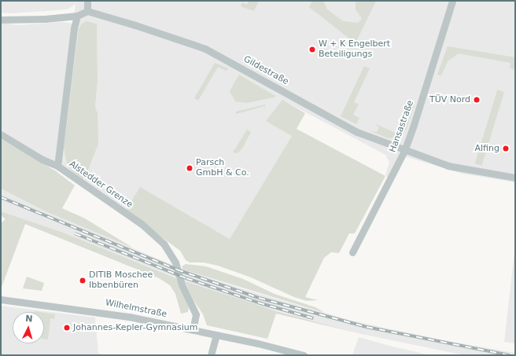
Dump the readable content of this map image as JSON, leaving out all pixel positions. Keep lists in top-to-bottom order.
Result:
{
  "streets": {
    "street": [
      "Gildestraße",
      "Hansastraße",
      "Alstedder Grenze",
      "Wilhelmstraße"
    ]
  },
  "crossings": [
    ["Gildestraße", "Hansastraße"],
    ["Alstedder Grenze", "Wilhelmstraße"]
  ],
  "places": [
    "W + K Engelbert Beteiligungs",
    "TÜV Nord",
    "Alfing",
    "Parsch GmbH & Co.",
    "DITIB Moschee Ibbenbüren",
    "Johannes-Kepler-Gymnasium"
  ],
  "north": "top"
}
